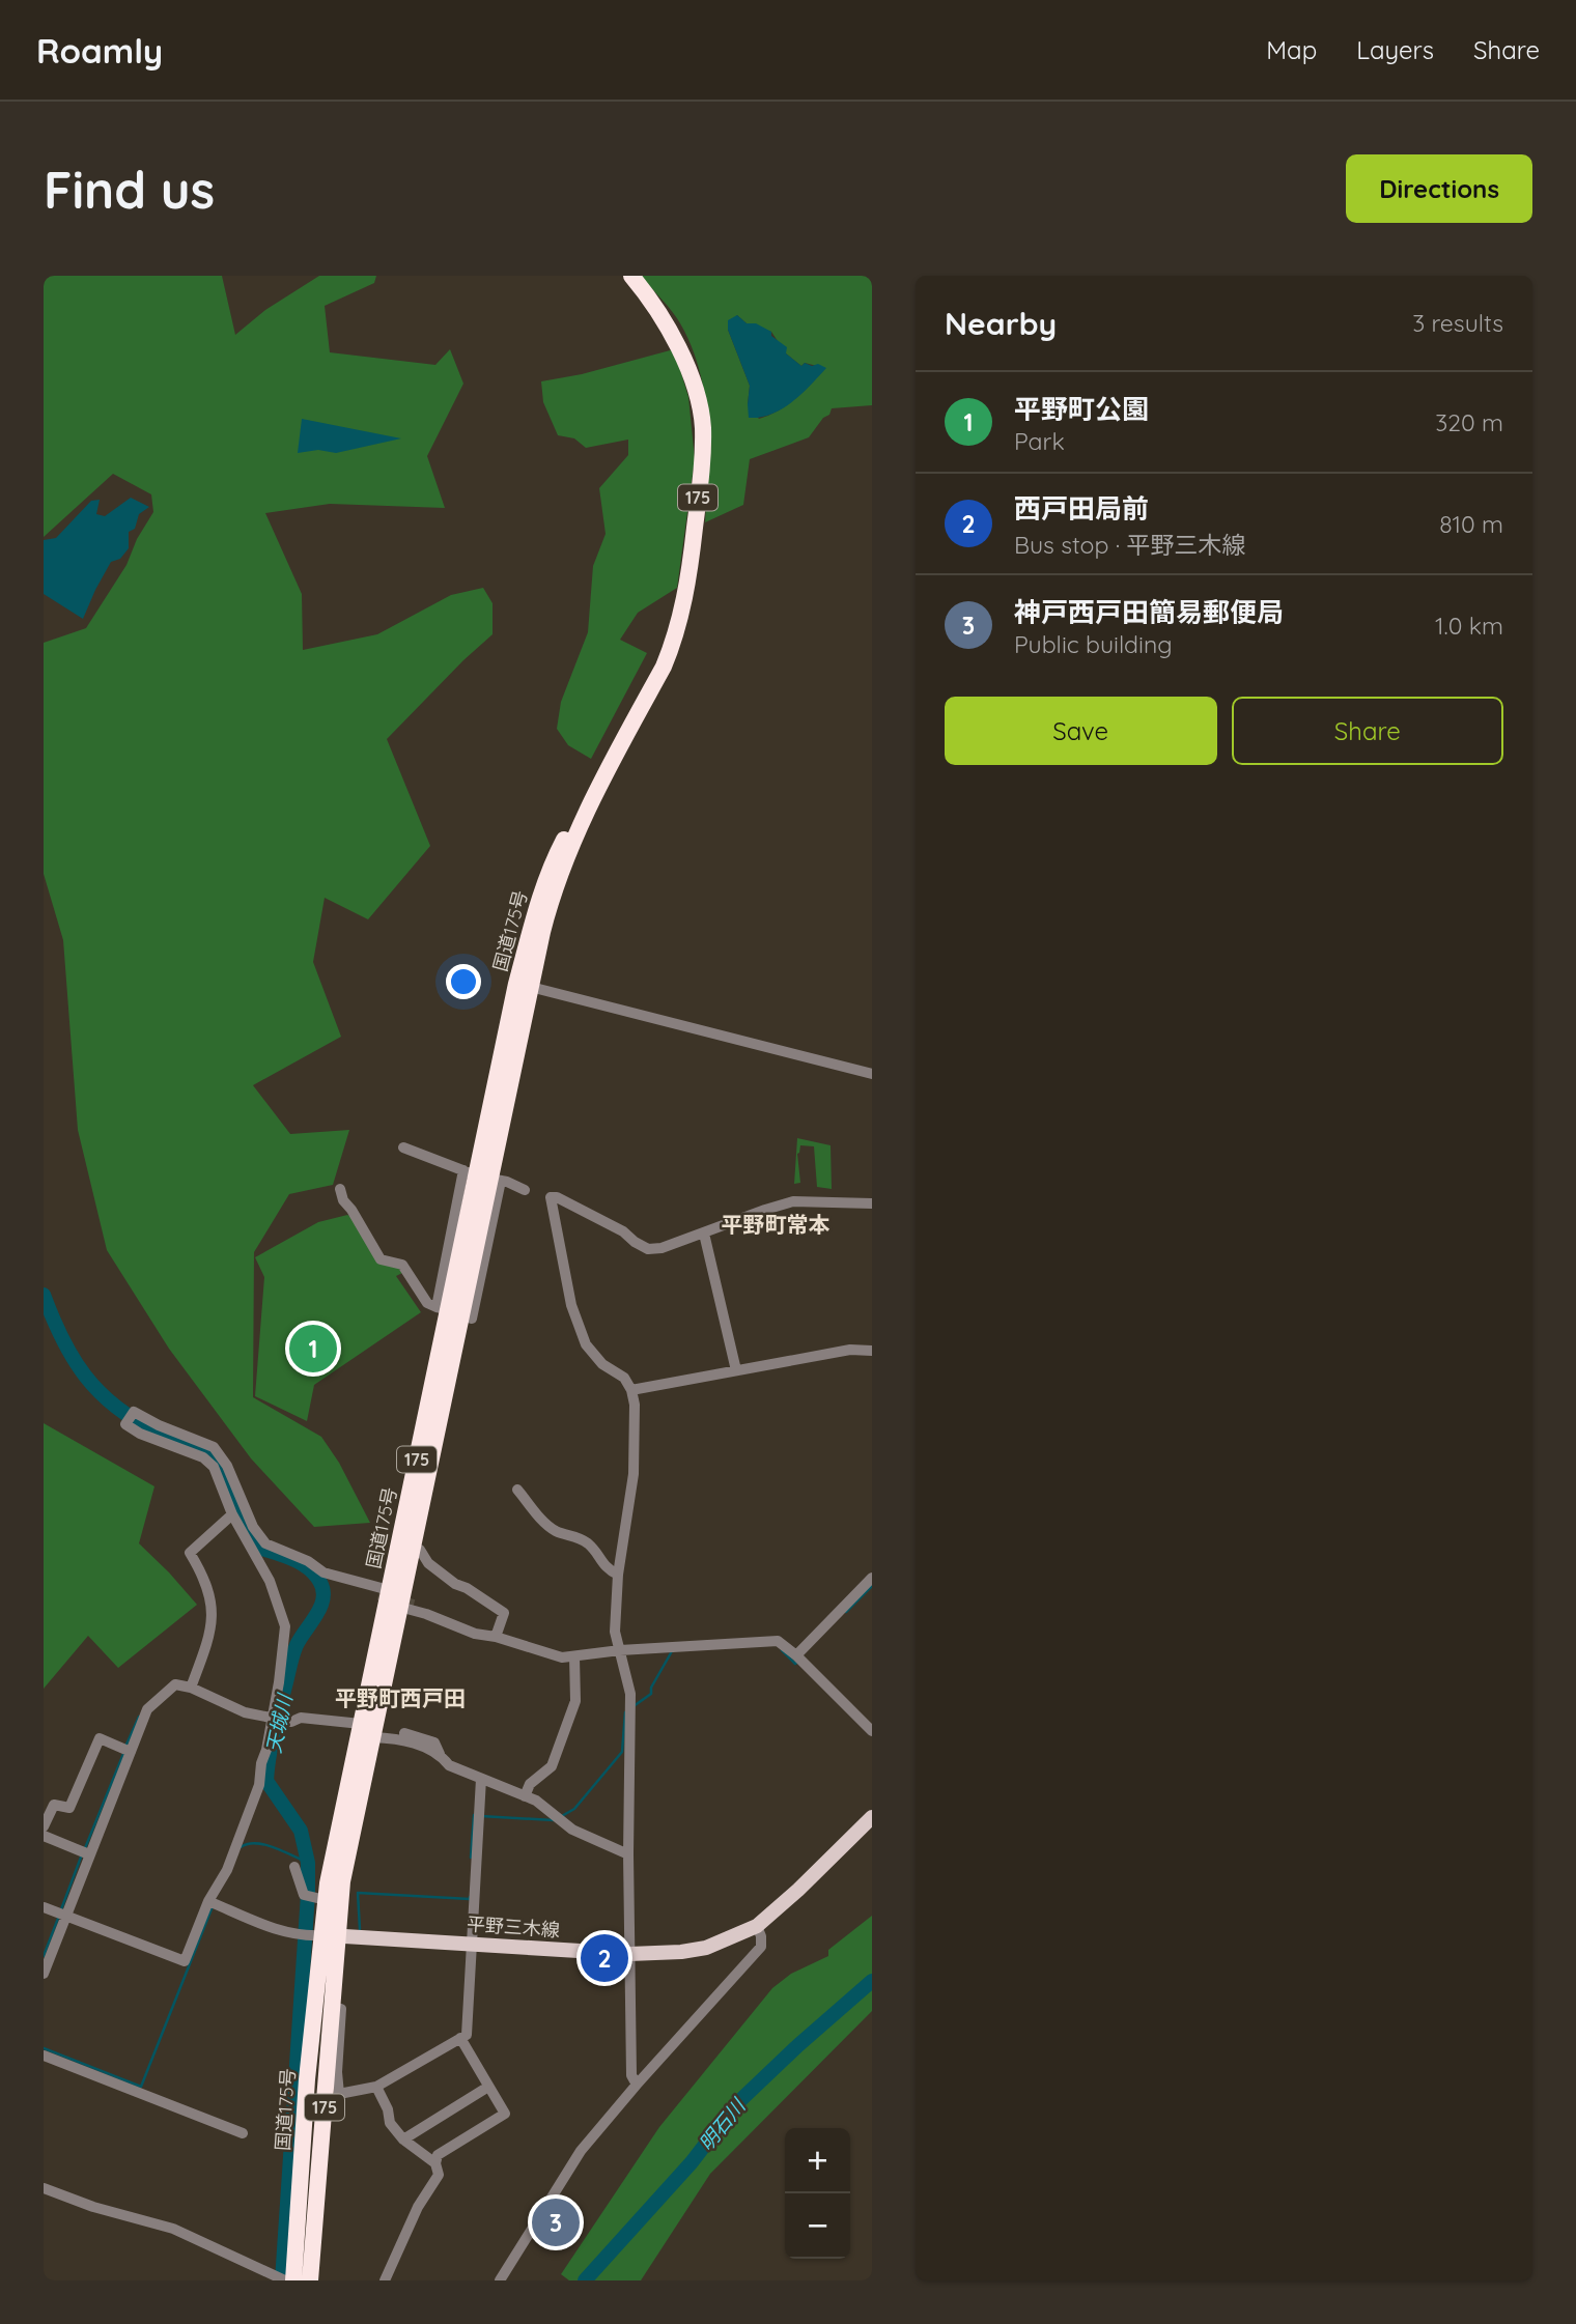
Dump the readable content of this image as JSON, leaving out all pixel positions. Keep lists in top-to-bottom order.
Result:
{
  "streets": {
    "highway": ["175", "国道175号"],
    "main road": ["平野三木線"]
  },
  "crossings": [
    ["国道175号", "平野三木線"]
  ],
  "districts": ["平野町常本", "平野町西戸田"],
  "water": ["天城川", "明石川"],
  "page": {
    "header": "Roamly",
    "nav": ["Map", "Layers", "Share"],
    "buttons": [
      "Directions",
      ["Save", "Share"]
    ],
    "title": "Find us",
    "heading": ["Nearby", "3 results"],
    "list": [
      {
        "mark": "1",
        "name": "平野町公園",
        "note": "Park",
        "value": "320 m"
      },
      {
        "mark": "2",
        "name": "西戸田局前",
        "note": "Bus stop · 平野三木線",
        "value": "810 m"
      },
      {
        "mark": "3",
        "name": "神戸西戸田簡易郵便局",
        "note": "Public building",
        "value": "1.0 km"
      }
    ],
    "pins": ["1", "2", "3"],
    "map_buttons": ["+", "−"]
  }
}
